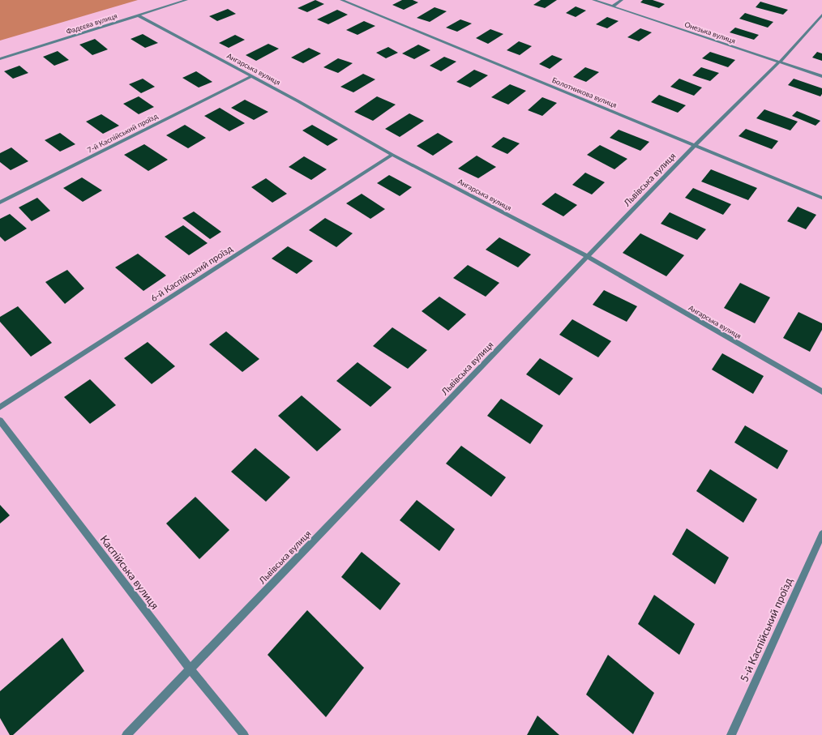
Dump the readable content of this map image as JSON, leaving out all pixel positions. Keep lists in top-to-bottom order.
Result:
{
  "streets": {
    "street": [
      "Фадєєва вулиця",
      "Онезька вулиця",
      "Ангарська вулиця",
      "Болотникова вулиця",
      "7-й Каспійський проїзд",
      "Львівська вулиця",
      "6-й Каспійський проїзд",
      "Каспійська вулиця",
      "5-й Каспійський проїзд"
    ]
  },
  "crossings": [
    ["Фадєєва вулиця", "Ангарська вулиця"],
    ["Онезька вулиця", "Львівська вулиця"],
    ["Ангарська вулиця", "7-й Каспійський проїзд"],
    ["Ангарська вулиця", "Львівська вулиця"],
    ["Ангарська вулиця", "6-й Каспійський проїзд"],
    ["Болотникова вулиця", "Львівська вулиця"],
    ["Львівська вулиця", "Каспійська вулиця"]
  ]
}
